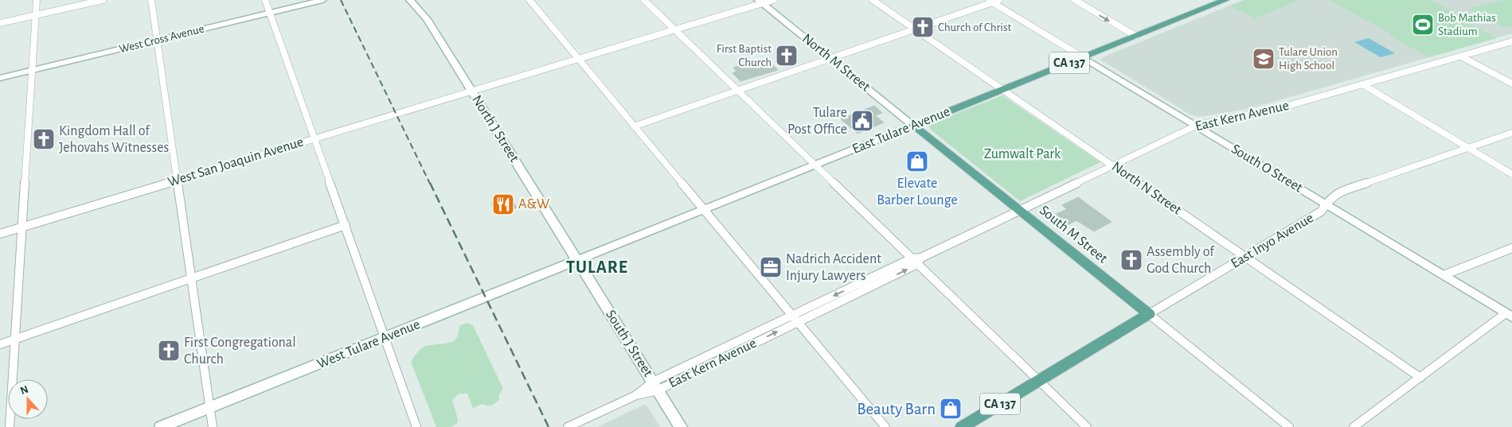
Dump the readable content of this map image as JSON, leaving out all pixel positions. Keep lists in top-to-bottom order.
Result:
{
  "streets": {
    "main road": [
      "West Cross Avenue",
      "North M Street",
      "CA 137",
      "North J Street",
      "East Tulare Avenue",
      "South O Street",
      "South M Street",
      "East Inyo Avenue",
      "South J Street",
      "West Tulare Avenue"
    ],
    "street": ["East Kern Avenue", "West San Joaquin Avenue", "North N Street"]
  },
  "crossings": [
    ["North M Street", "East Tulare Avenue"],
    ["North M Street", "West San Joaquin Avenue"],
    ["North M Street", "South M Street"],
    ["East Kern Avenue", "South O Street"],
    ["East Kern Avenue", "North N Street"],
    ["East Kern Avenue", "South M Street"],
    ["East Kern Avenue", "South J Street"],
    ["North J Street", "East Tulare Avenue"],
    ["North J Street", "West San Joaquin Avenue"],
    ["North J Street", "South J Street"],
    ["North J Street", "West Tulare Avenue"],
    ["East Tulare Avenue", "South O Street"],
    ["East Tulare Avenue", "North N Street"],
    ["East Tulare Avenue", "South M Street"],
    ["East Tulare Avenue", "South J Street"],
    ["East Tulare Avenue", "West Tulare Avenue"],
    ["South O Street", "East Inyo Avenue"],
    ["North N Street", "East Inyo Avenue"],
    ["South M Street", "East Inyo Avenue"],
    ["South J Street", "West Tulare Avenue"]
  ],
  "districts": ["TULARE"],
  "parks": ["Zumwalt Park"],
  "places": {
    "sports": ["Bob Mathias Stadium"],
    "church": [
      "Church of Christ",
      "First Baptist Church",
      "Kingdom Hall of Jehovahs Witnesses",
      "Assembly of God Church",
      "First Congregational Church"
    ],
    "school or university": ["Tulare Union High School"],
    "public building": ["Tulare Post Office"],
    "shop": ["Elevate Barber Lounge", "Beauty Barn"],
    "restaurant": ["A&W"],
    "office": ["Nadrich Accident Injury Lawyers"]
  },
  "north": "top"
}
